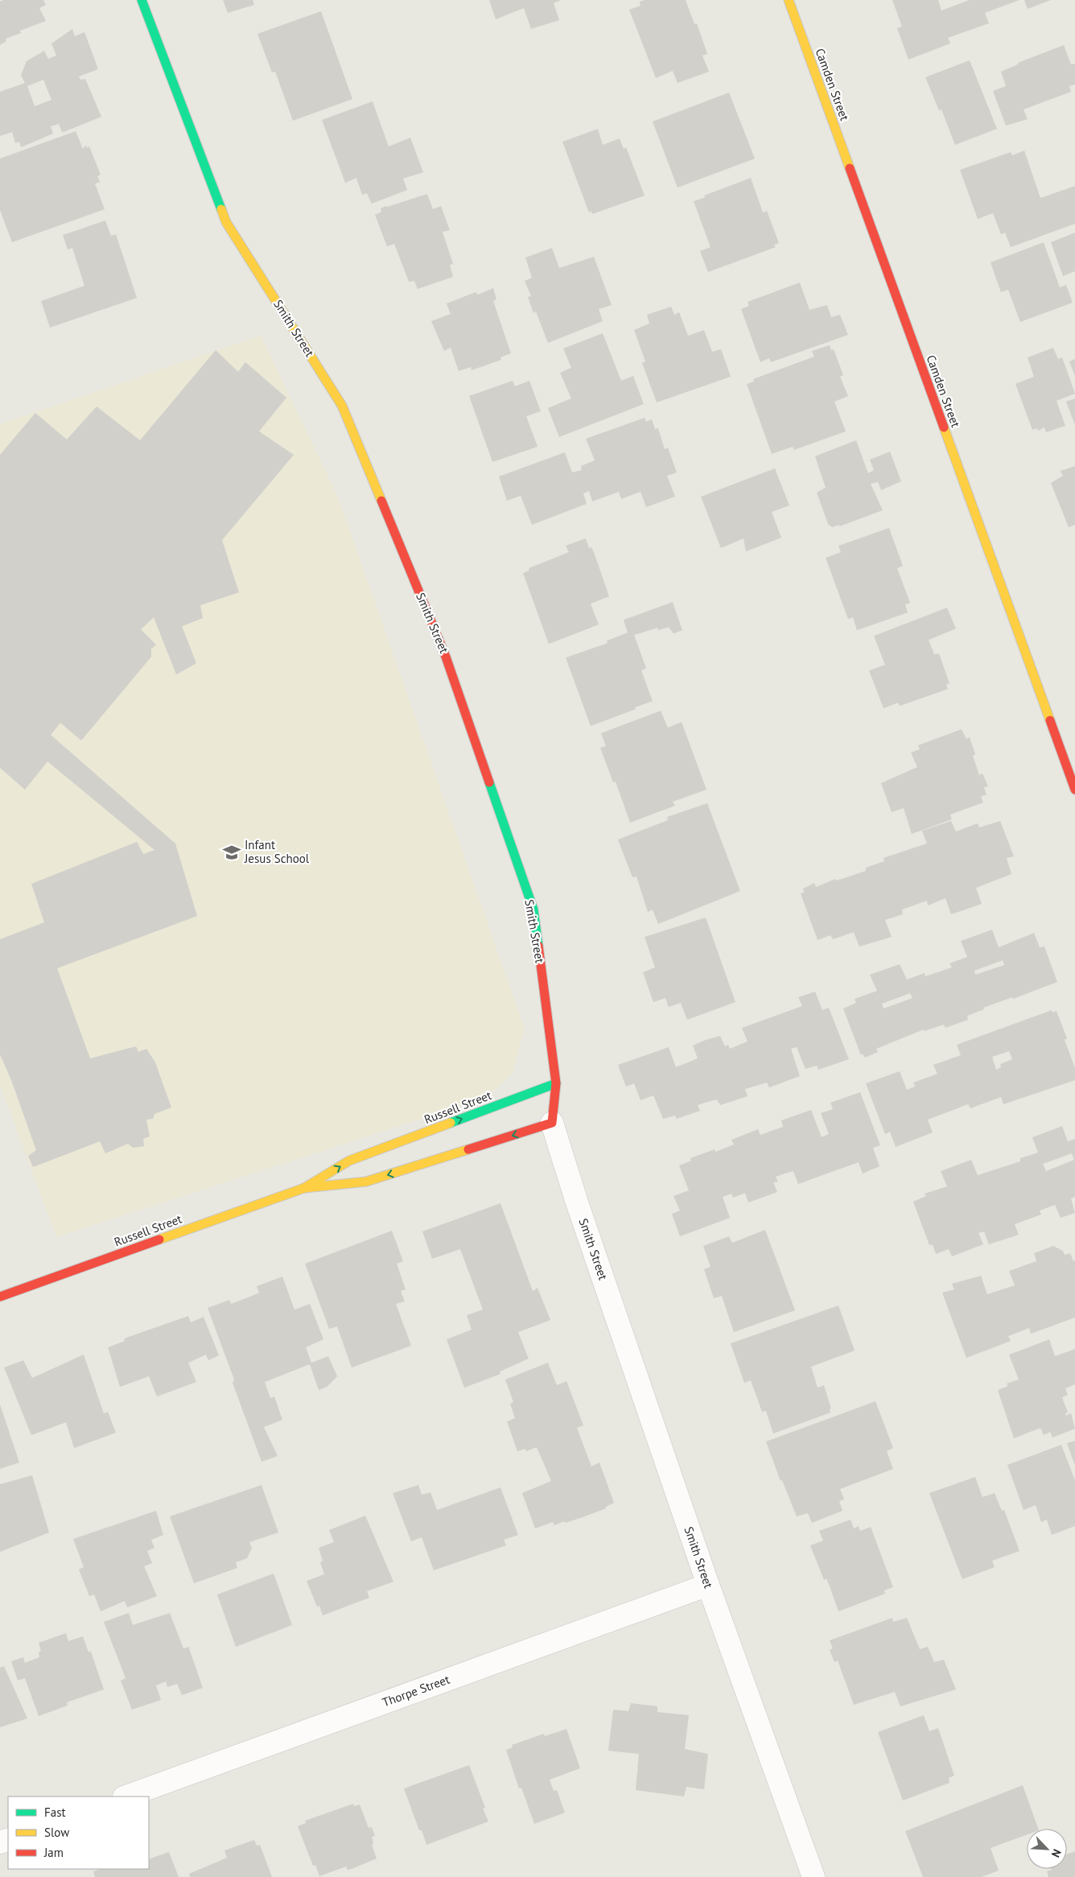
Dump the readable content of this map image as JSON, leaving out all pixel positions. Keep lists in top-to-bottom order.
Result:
{
  "streets": {
    "street": [
      "Camden Street",
      "Smith Street",
      "Russell Street",
      "Thorpe Street"
    ]
  },
  "crossings": [
    ["Smith Street", "Russell Street"],
    ["Smith Street", "Thorpe Street"]
  ],
  "places": {
    "school or university": ["Infant Jesus School"]
  },
  "legend": ["Fast", "Slow", "Jam"],
  "north": "bottom right"
}
